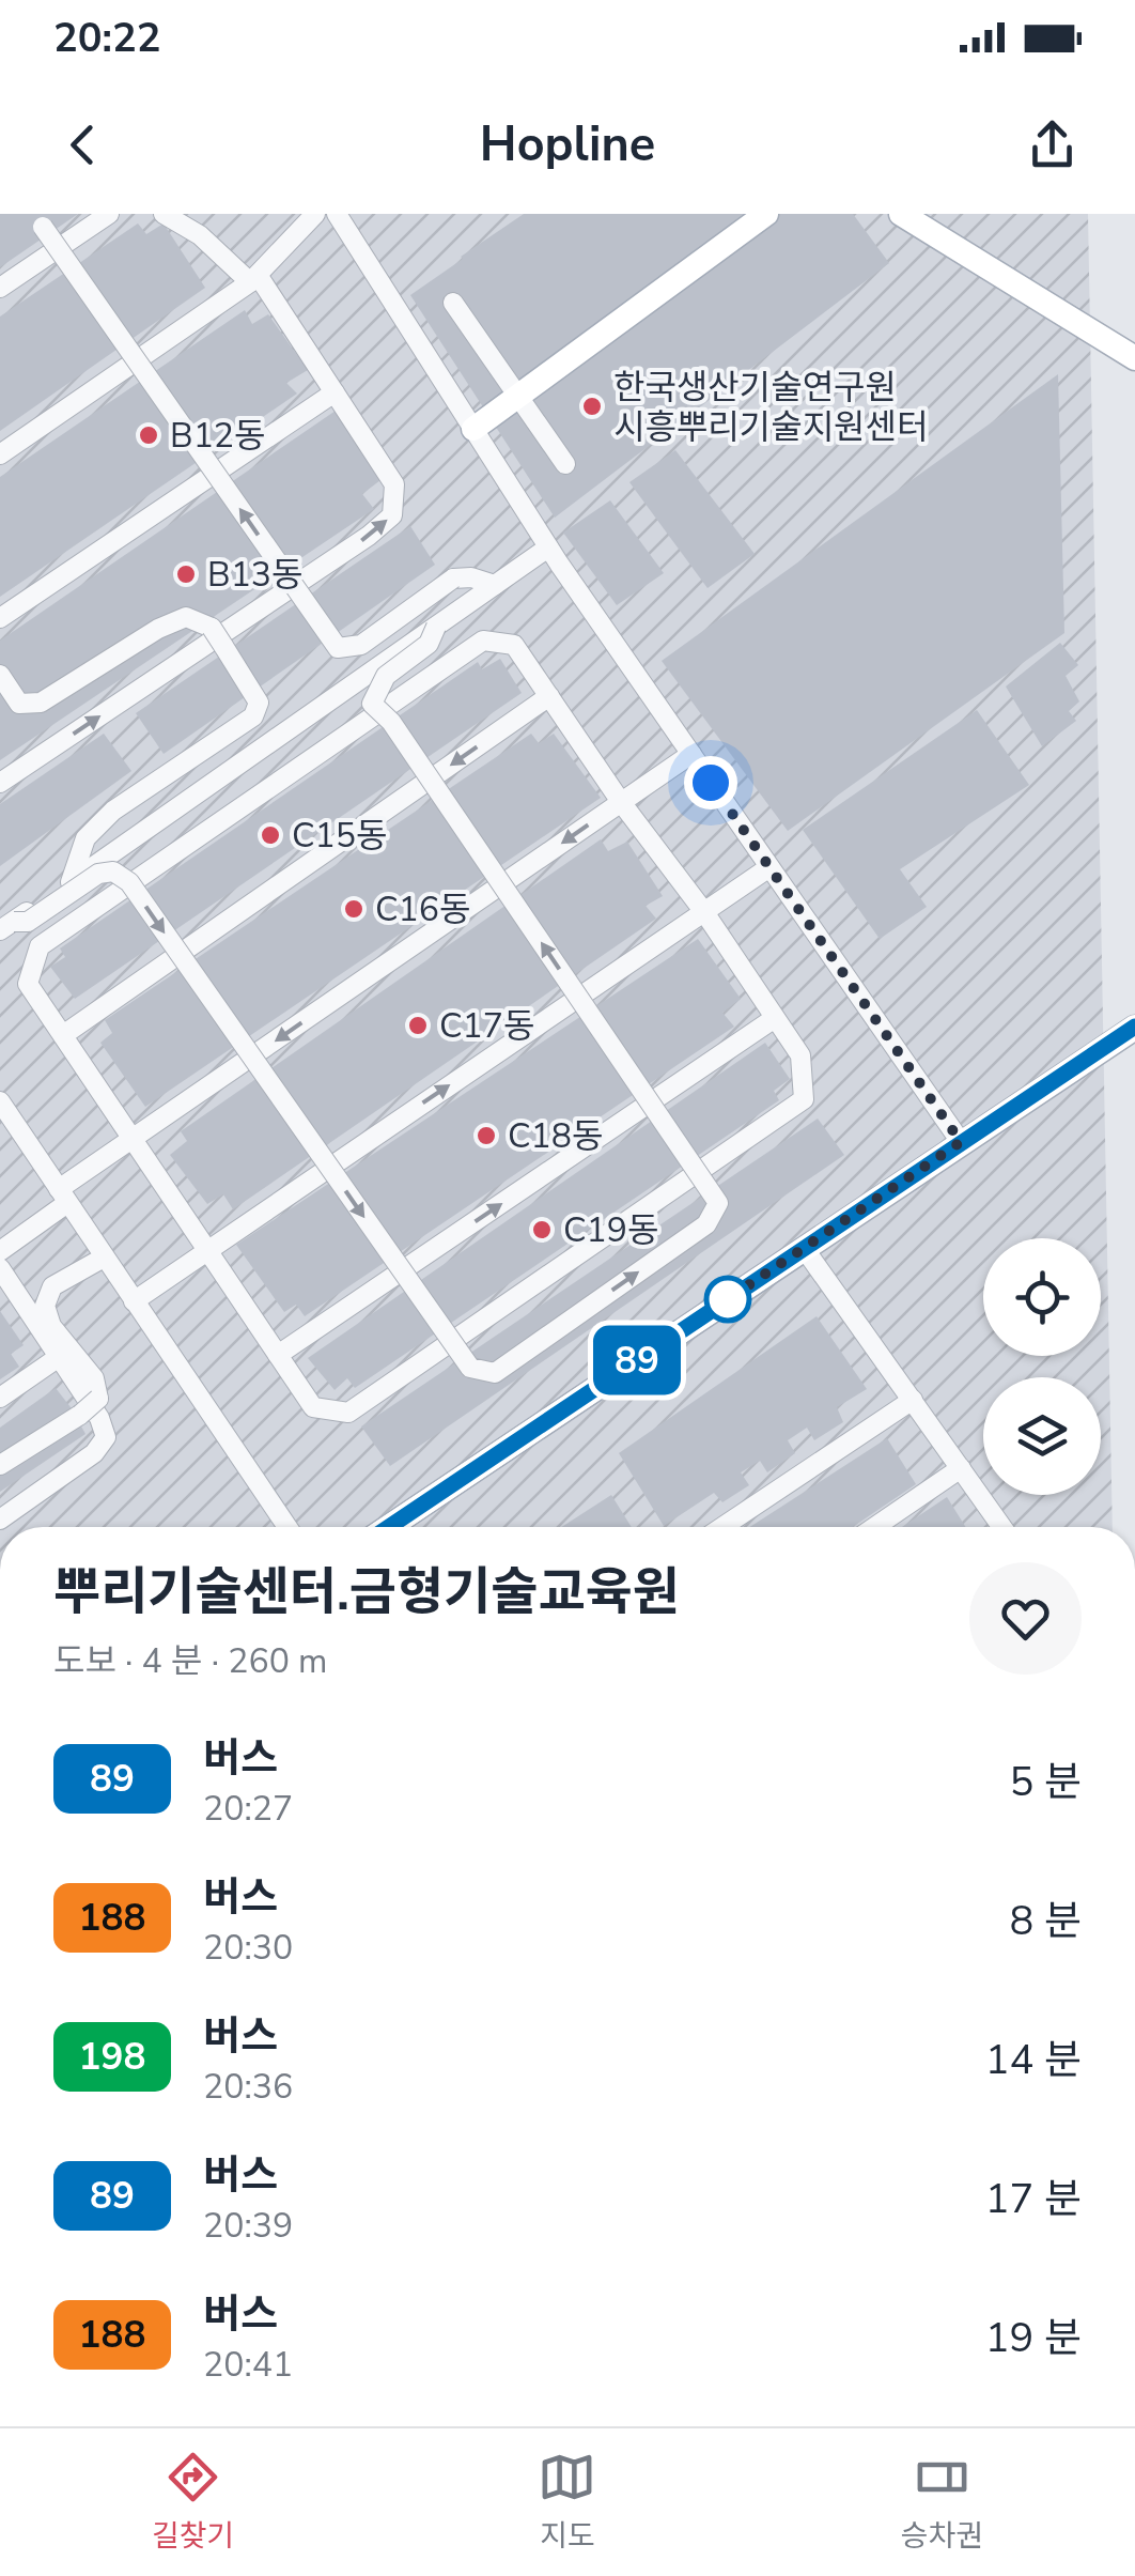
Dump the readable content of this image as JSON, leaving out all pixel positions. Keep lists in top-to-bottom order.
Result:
{
  "places": [
    "한국생산기술연구원 시흥뿌리기술지원센터",
    "B12동",
    "B13동",
    "C15동",
    "C16동",
    "C17동",
    "C18동",
    "C19동"
  ],
  "lines": ["bus line 89"],
  "page": {
    "status": "20:22",
    "header": "Hopline",
    "on_map": "89",
    "heading": ["뿌리기술센터.금형기술교육원", "도보 · 4 분 · 260 m"],
    "list": [
      {
        "mark": "89",
        "name": "버스",
        "note": "20:27",
        "value": "5 분"
      },
      {
        "mark": "188",
        "name": "버스",
        "note": "20:30",
        "value": "8 분"
      },
      {
        "mark": "198",
        "name": "버스",
        "note": "20:36",
        "value": "14 분"
      },
      {
        "mark": "89",
        "name": "버스",
        "note": "20:39",
        "value": "17 분"
      },
      {
        "mark": "188",
        "name": "버스",
        "note": "20:41",
        "value": "19 분"
      }
    ],
    "tabs": ["길찾기", "지도", "승차권"]
  }
}
